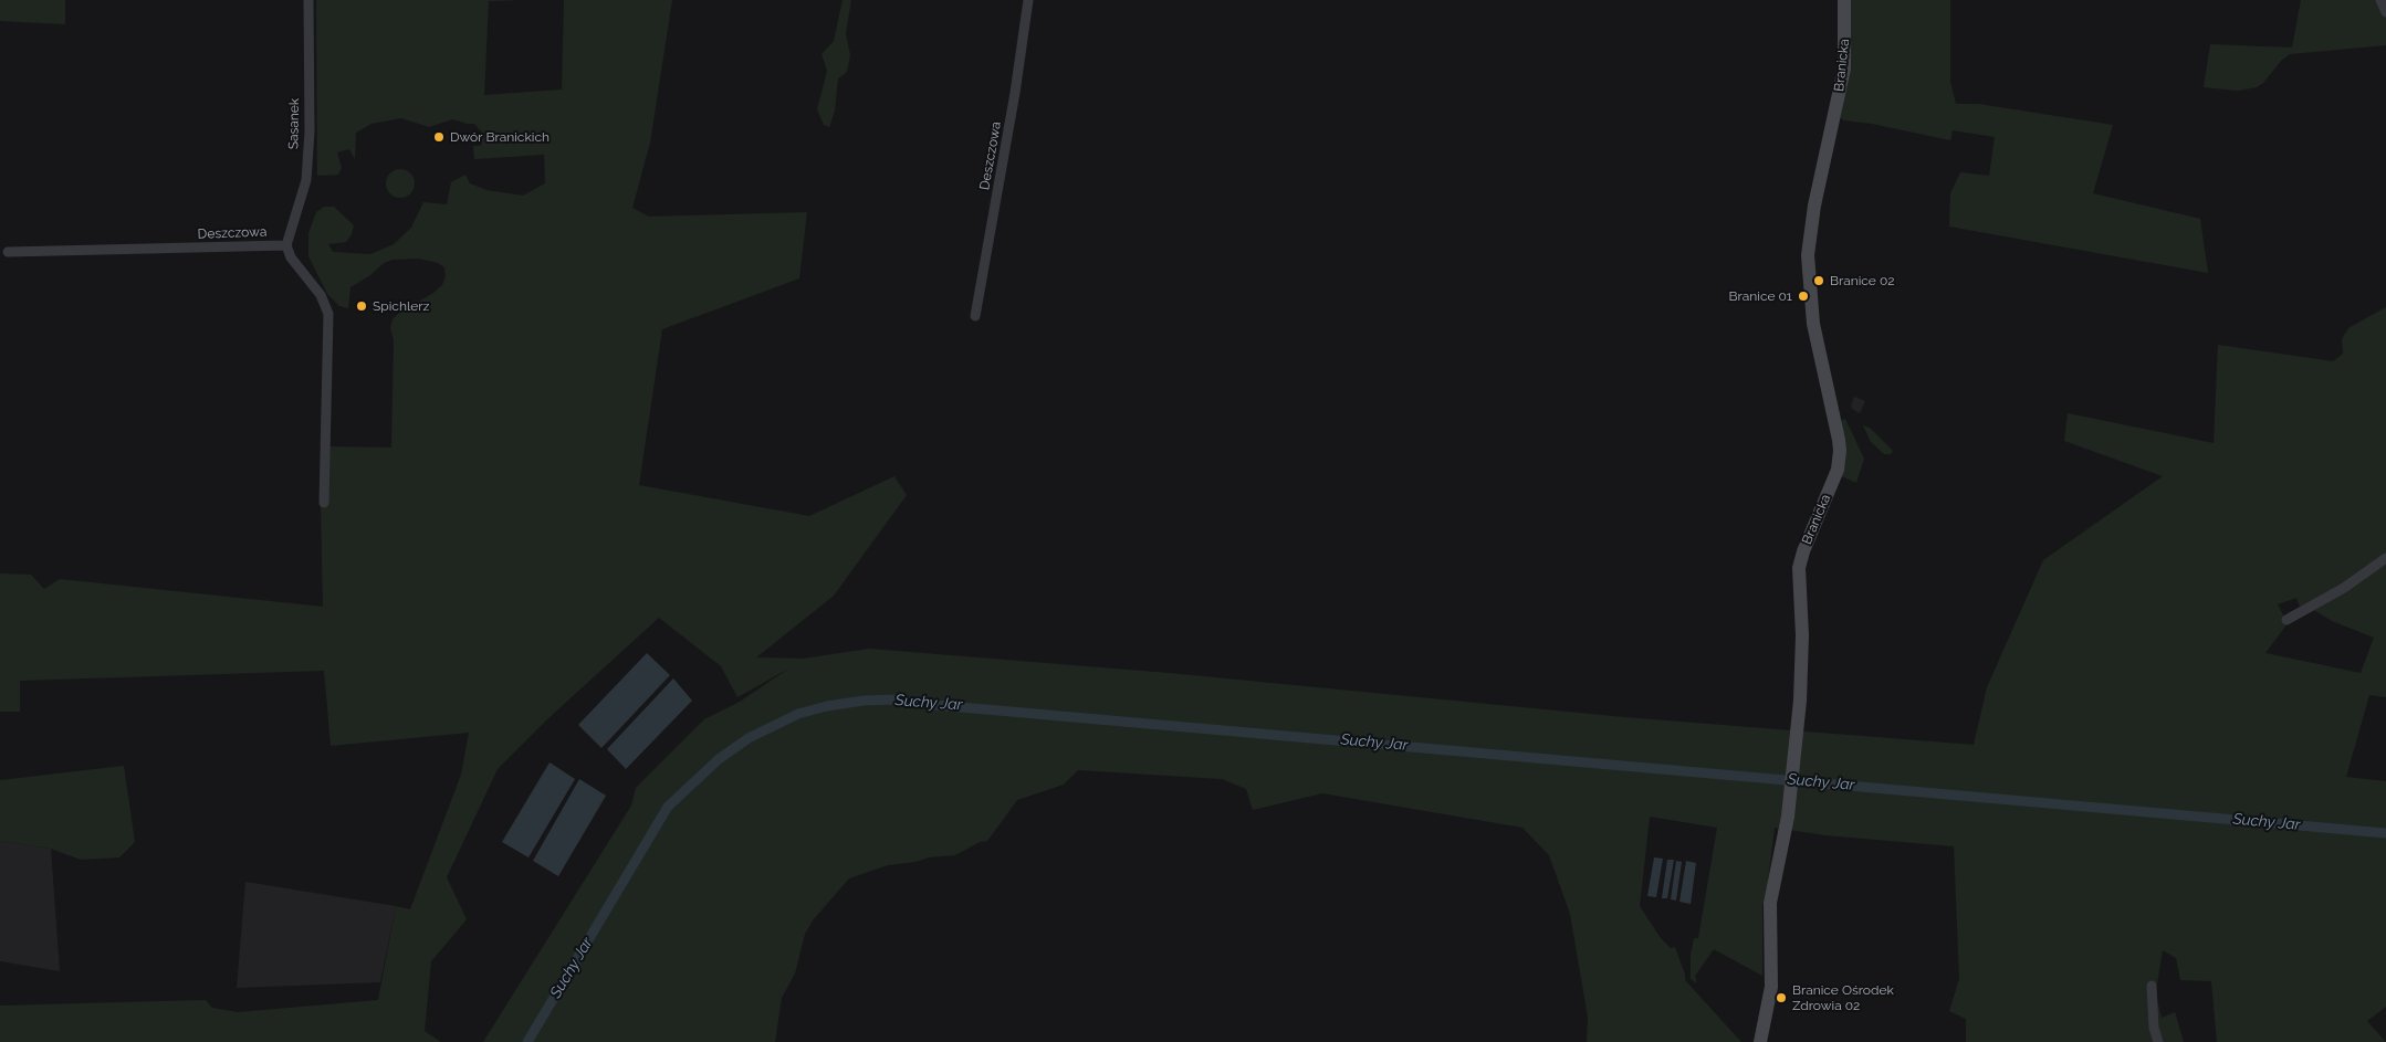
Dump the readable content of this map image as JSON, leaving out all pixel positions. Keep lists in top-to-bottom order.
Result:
{
  "streets": {
    "street": ["Branicka", "Sasanek", "Deszczowa"]
  },
  "crossings": [
    ["Sasanek", "Deszczowa"]
  ],
  "water": ["Suchy Jar"],
  "places": [
    "Dwór Branickich",
    "Branice 02",
    "Branice 01",
    "Spichlerz",
    "Branice Ośrodek Zdrowia 02"
  ]
}
